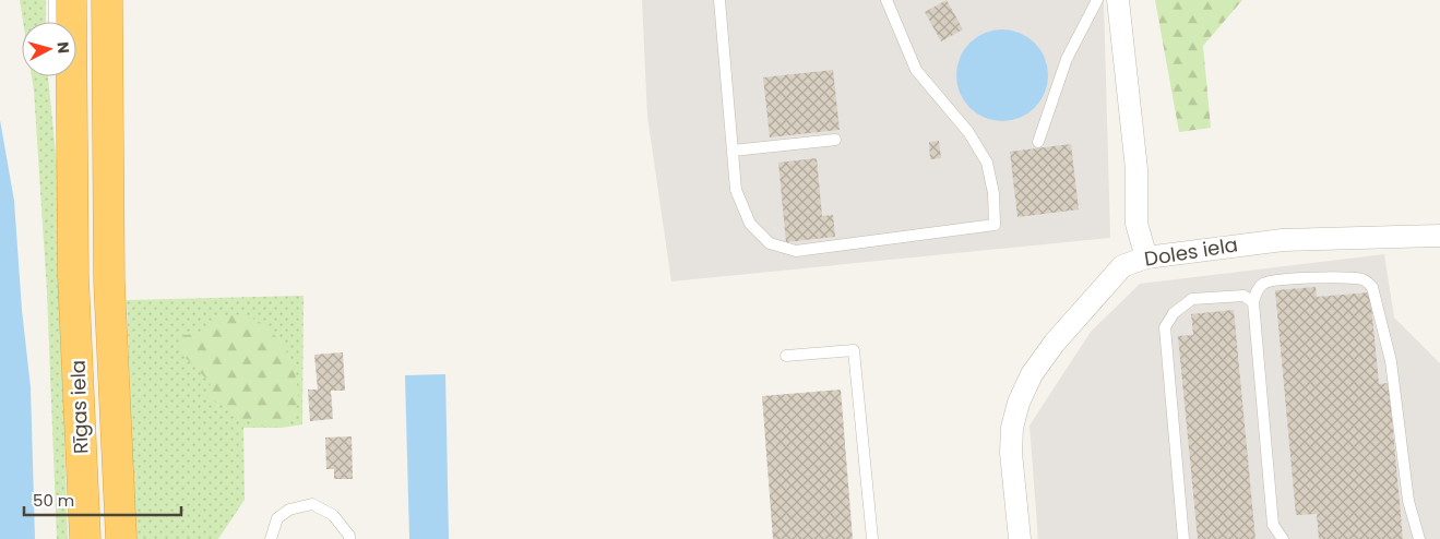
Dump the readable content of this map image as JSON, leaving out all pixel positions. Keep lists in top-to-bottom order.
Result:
{
  "streets": {
    "highway": ["Rīgas iela"],
    "street": ["Doles iela"]
  },
  "scale_bar": "50 m",
  "north": "right"
}
